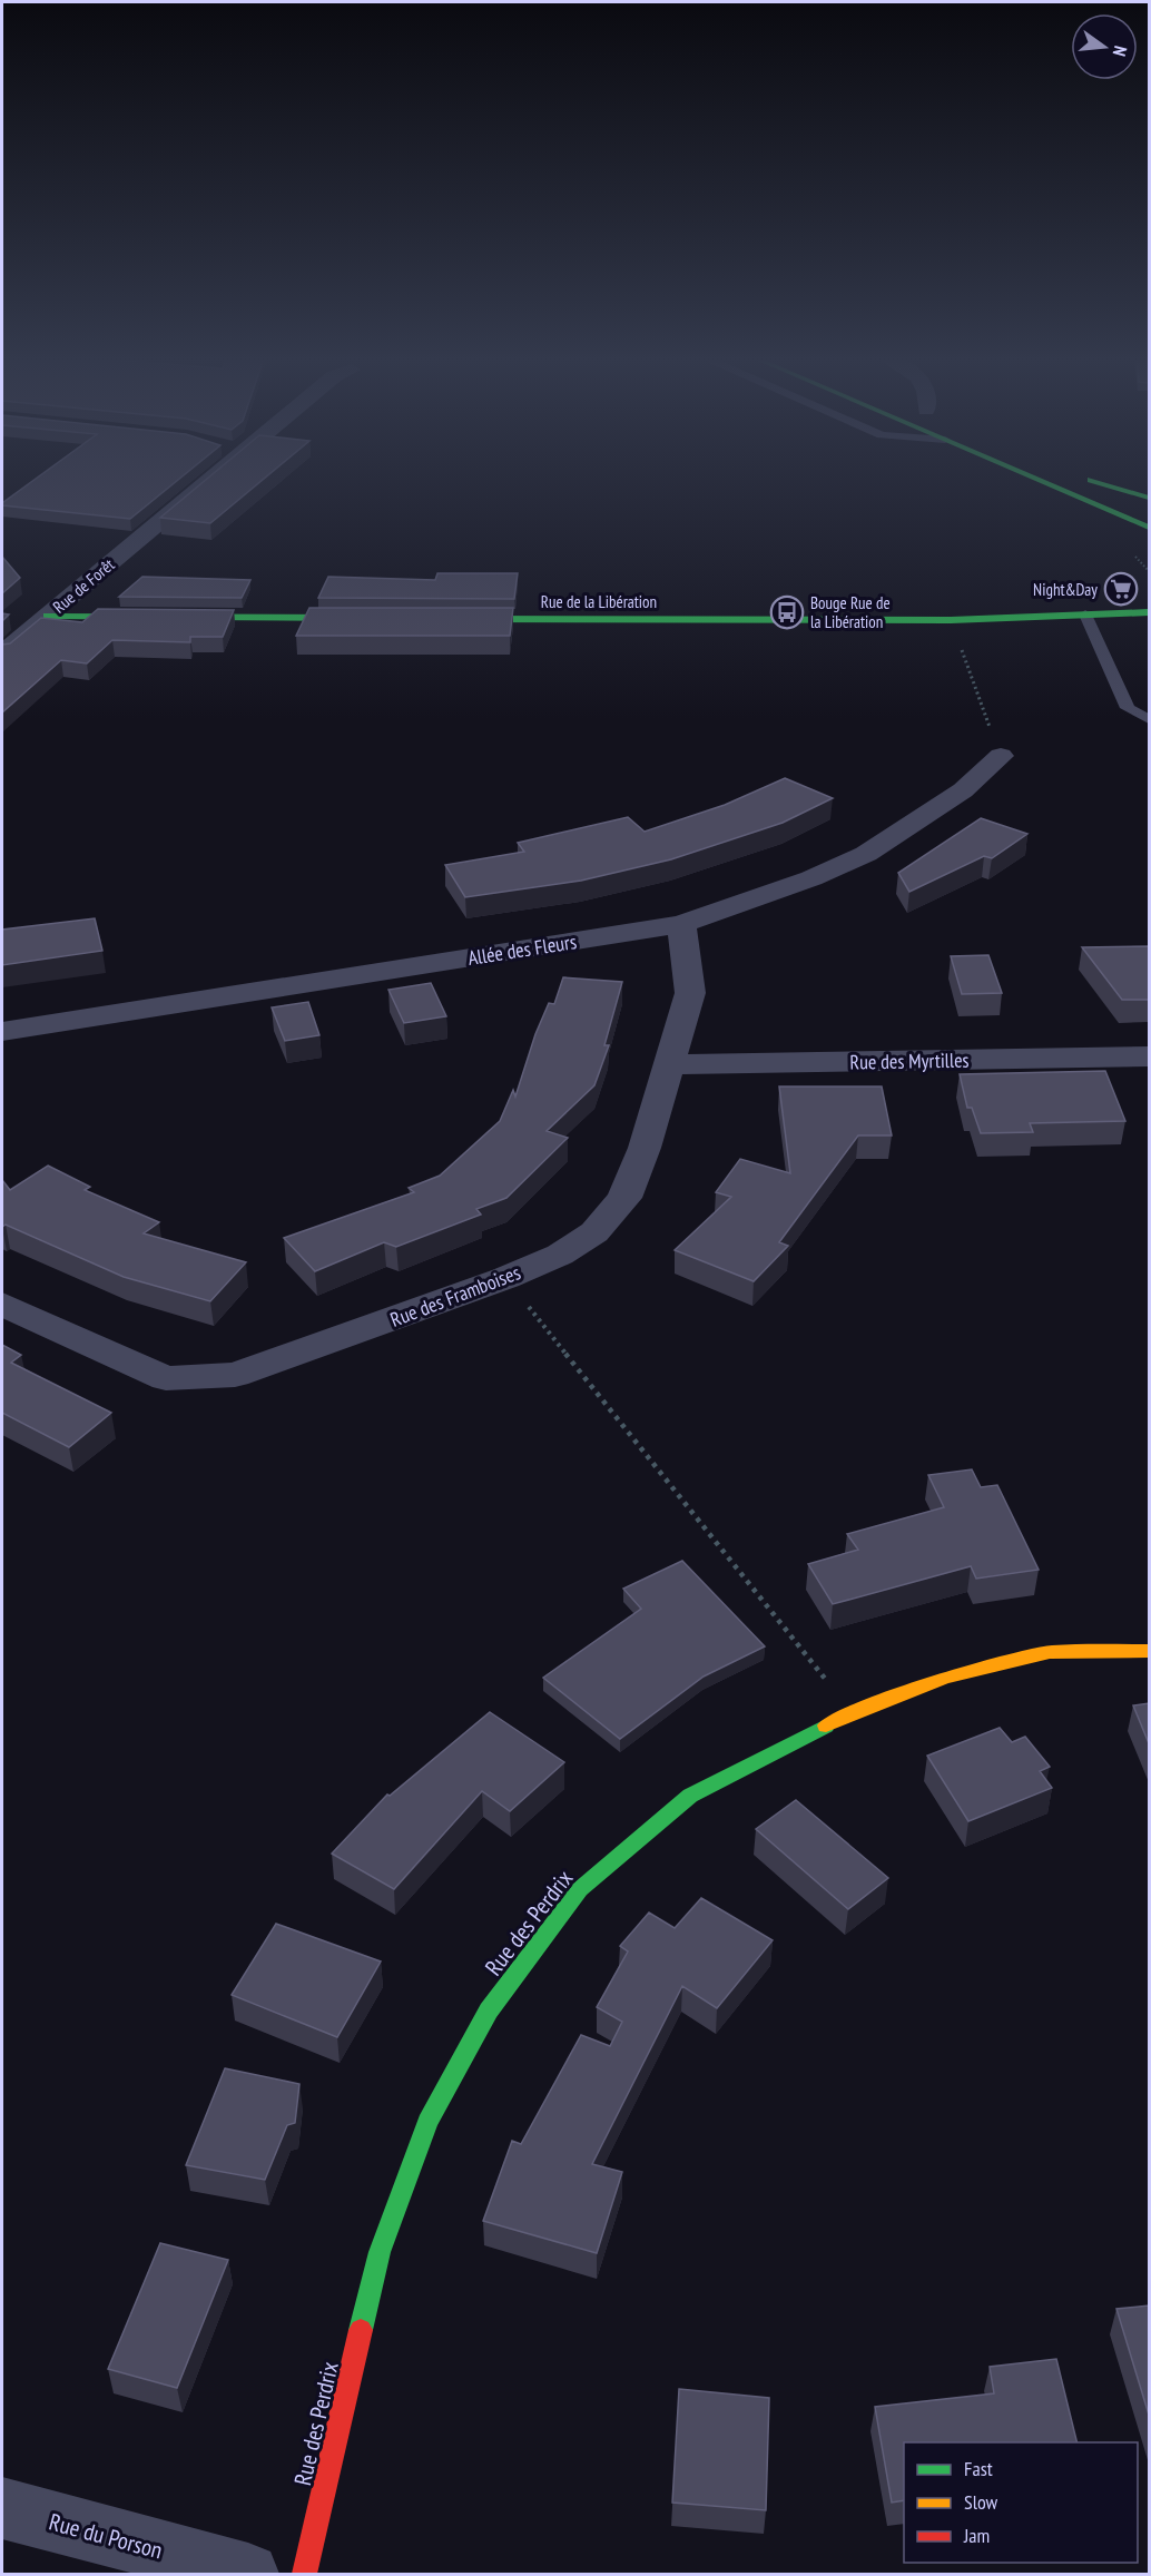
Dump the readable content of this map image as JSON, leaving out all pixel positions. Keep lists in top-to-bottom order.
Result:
{
  "streets": {
    "street": [
      "Rue de Forêt",
      "Rue de la Libération",
      "Allée des Fleurs",
      "Rue des Myrtilles",
      "Rue des Framboises",
      "Rue des Perdrix",
      "Rue du Porson"
    ]
  },
  "crossings": [
    ["Allée des Fleurs", "Rue des Framboises"],
    ["Rue des Myrtilles", "Rue des Framboises"]
  ],
  "places": {
    "supermarket": ["Night&Day"],
    "bus stop": ["Bouge Rue de la Libération"]
  },
  "legend": ["Fast", "Slow", "Jam"],
  "north": "right"
}
